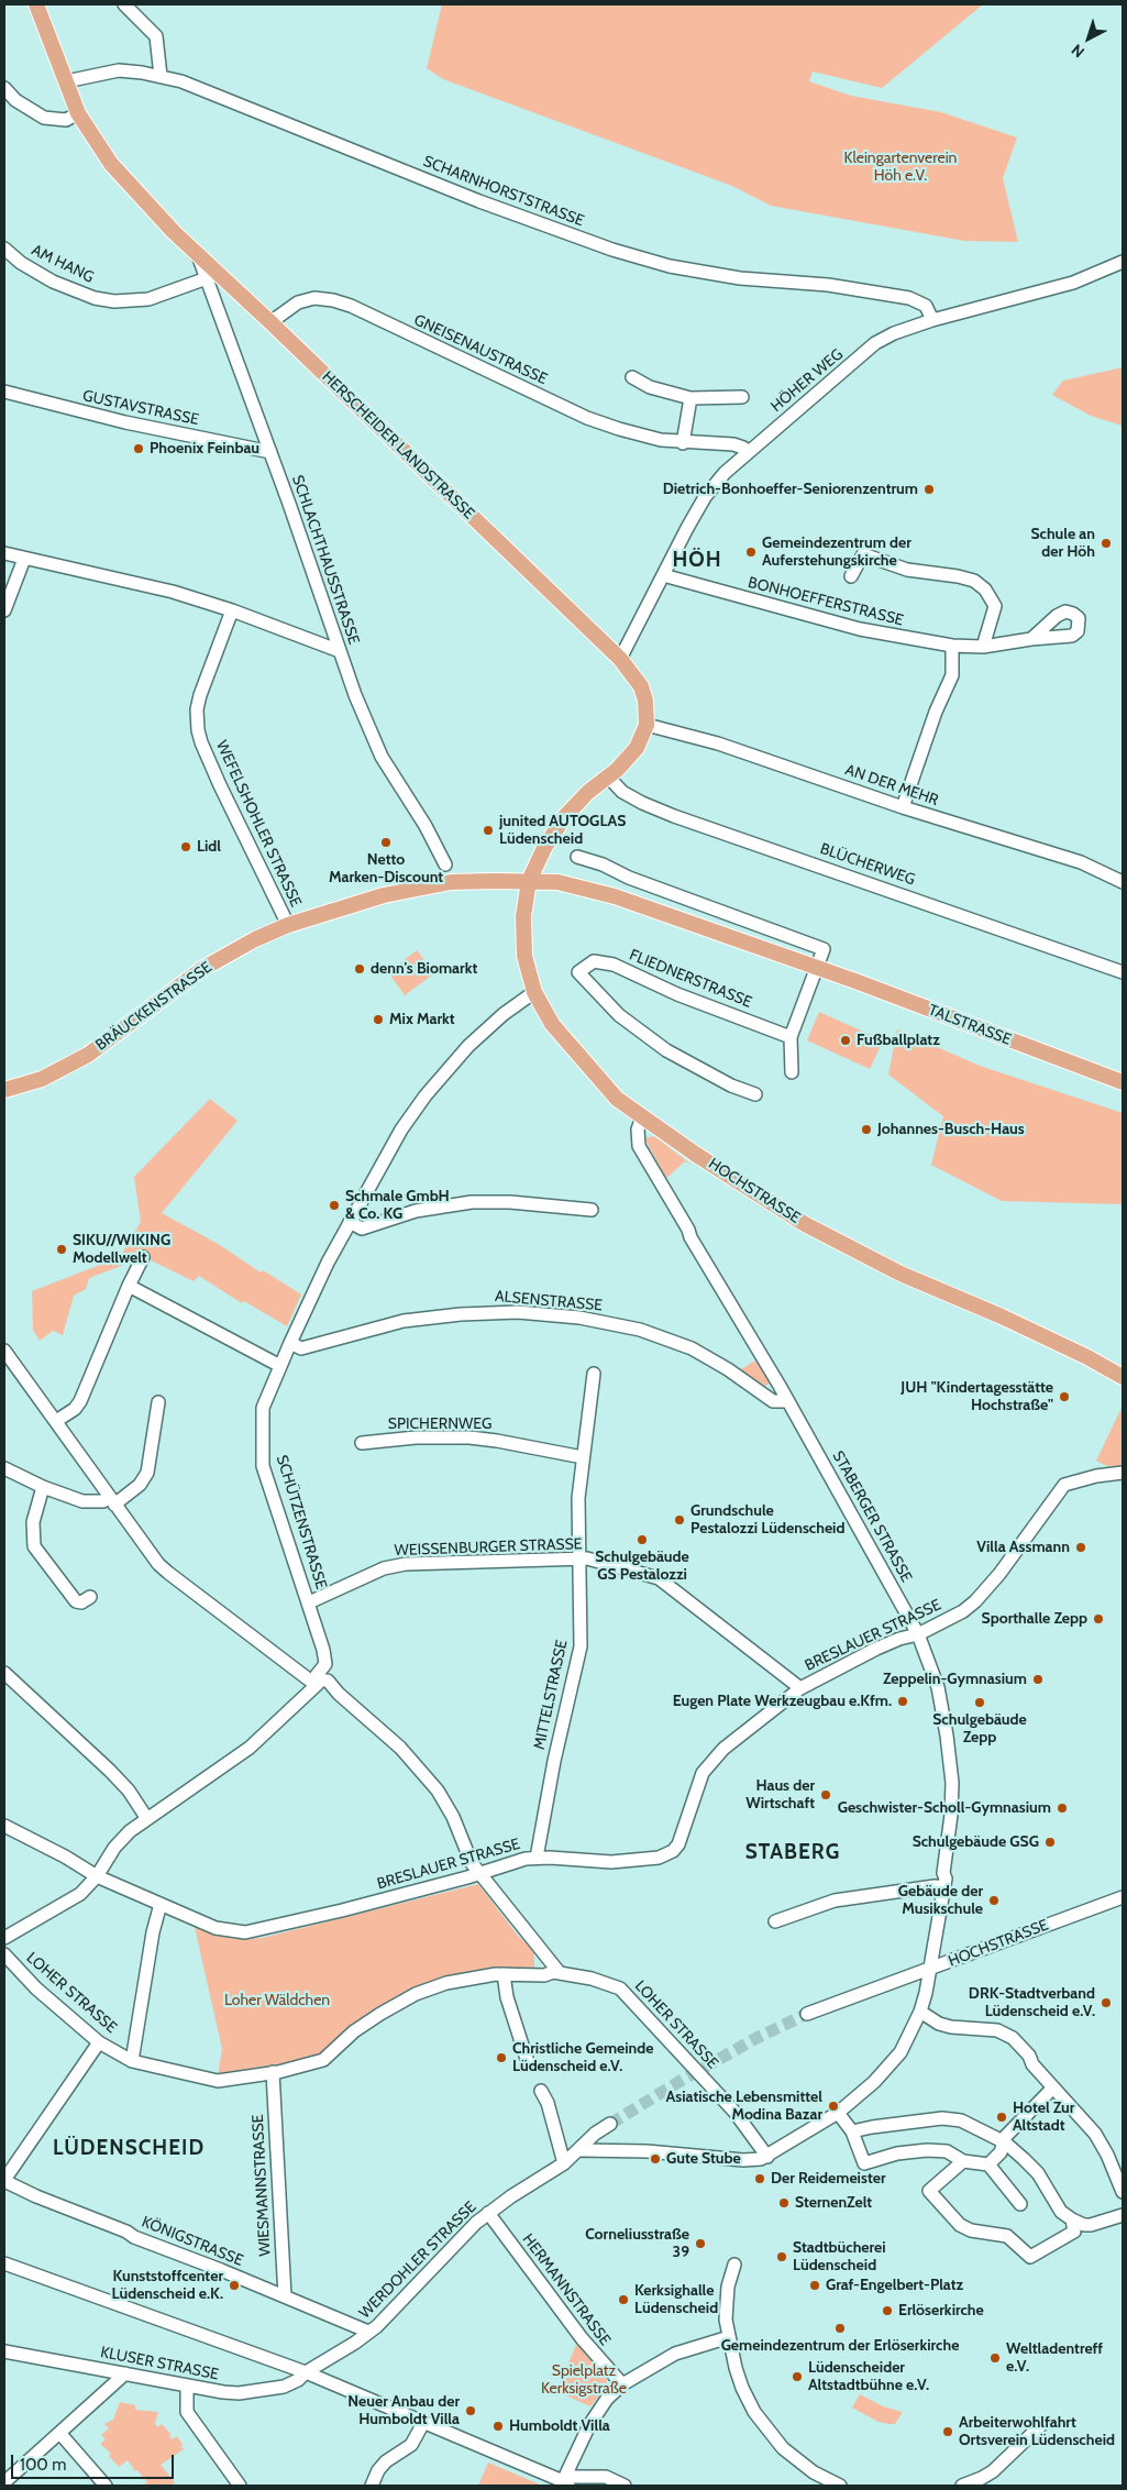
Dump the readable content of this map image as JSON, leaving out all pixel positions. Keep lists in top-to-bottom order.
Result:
{
  "streets": {
    "main road": [
      "HERSCHEIDER LANDSTRASSE",
      "BRÄUCKENSTRASSE",
      "TALSTRASSE",
      "HOCHSTRASSE"
    ],
    "street": [
      "SCHARNHORSTSTRASSE",
      "AM HANG",
      "GNEISENAUSTRASSE",
      "HÖHER WEG",
      "GUSTAVSTRASSE",
      "SCHLACHTHAUSSTRASSE",
      "BONHOEFFERSTRASSE",
      "AN DER MEHR",
      "WEFELSHOHLER STRASSE",
      "BLÜCHERWEG",
      "FLIEDNERSTRASSE",
      "ALSENSTRASSE",
      "SPICHERNWEG",
      "STABERGER STRASSE",
      "SCHÜTZENSTRASSE",
      "WEISSENBURGER STRASSE",
      "BRESLAUER STRASSE",
      "MITTELSTRASSE",
      "LOHER STRASSE",
      "WIESMANNSTRASSE",
      "KÖNIGSTRASSE",
      "WERDOHLER STRASSE",
      "HERMANNSTRASSE",
      "KLUSER STRASSE"
    ]
  },
  "crossings": [
    ["SCHARNHORSTSTRASSE", "HÖHER WEG"],
    ["SCHARNHORSTSTRASSE", "HERSCHEIDER LANDSTRASSE"],
    ["AM HANG", "SCHLACHTHAUSSTRASSE"],
    ["GNEISENAUSTRASSE", "HÖHER WEG"],
    ["GNEISENAUSTRASSE", "HERSCHEIDER LANDSTRASSE"],
    ["HÖHER WEG", "HERSCHEIDER LANDSTRASSE"],
    ["HÖHER WEG", "BONHOEFFERSTRASSE"],
    ["GUSTAVSTRASSE", "SCHLACHTHAUSSTRASSE"],
    ["HERSCHEIDER LANDSTRASSE", "SCHLACHTHAUSSTRASSE"],
    ["HERSCHEIDER LANDSTRASSE", "AN DER MEHR"],
    ["HERSCHEIDER LANDSTRASSE", "BLÜCHERWEG"],
    ["HERSCHEIDER LANDSTRASSE", "BRÄUCKENSTRASSE"],
    ["HERSCHEIDER LANDSTRASSE", "TALSTRASSE"],
    ["HERSCHEIDER LANDSTRASSE", "HOCHSTRASSE"],
    ["WEFELSHOHLER STRASSE", "BRÄUCKENSTRASSE"],
    ["BRÄUCKENSTRASSE", "TALSTRASSE"],
    ["BRÄUCKENSTRASSE", "HOCHSTRASSE"],
    ["TALSTRASSE", "HOCHSTRASSE"],
    ["HOCHSTRASSE", "STABERGER STRASSE"],
    ["HOCHSTRASSE", "SCHÜTZENSTRASSE"],
    ["HOCHSTRASSE", "LOHER STRASSE"],
    ["ALSENSTRASSE", "STABERGER STRASSE"],
    ["ALSENSTRASSE", "SCHÜTZENSTRASSE"],
    ["SPICHERNWEG", "MITTELSTRASSE"],
    ["STABERGER STRASSE", "BRESLAUER STRASSE"],
    ["SCHÜTZENSTRASSE", "WEISSENBURGER STRASSE"],
    ["SCHÜTZENSTRASSE", "BRESLAUER STRASSE"],
    ["WEISSENBURGER STRASSE", "BRESLAUER STRASSE"],
    ["WEISSENBURGER STRASSE", "MITTELSTRASSE"],
    ["BRESLAUER STRASSE", "MITTELSTRASSE"],
    ["LOHER STRASSE", "WIESMANNSTRASSE"],
    ["WIESMANNSTRASSE", "KÖNIGSTRASSE"],
    ["KÖNIGSTRASSE", "WERDOHLER STRASSE"],
    ["WERDOHLER STRASSE", "HERMANNSTRASSE"],
    ["WERDOHLER STRASSE", "KLUSER STRASSE"]
  ],
  "districts": ["HÖH", "STABERG", "LÜDENSCHEID"],
  "parks": ["Kleingartenverein Höh e.V.", "Loher Wäldchen", "Spielplatz Kerksigstraße"],
  "places": [
    "Phoenix Feinbau",
    "Dietrich-Bonhoeffer-Seniorenzentrum",
    "Schule an der Höh",
    "Gemeindezentrum der Auferstehungskirche",
    "junited AUTOGLAS Lüdenscheid",
    "Netto Marken-Discount",
    "Lidl",
    "denn's Biomarkt",
    "Mix Markt",
    "Fußballplatz",
    "Johannes-Busch-Haus",
    "Schmale GmbH & Co. KG",
    "SIKU//WIKING Modellwelt",
    "JUH \"Kindertagesstätte Hochstraße\"",
    "Grundschule Pestalozzi Lüdenscheid",
    "Schulgebäude GS Pestalozzi",
    "Villa Assmann",
    "Sporthalle Zepp",
    "Zeppelin-Gymnasium",
    "Eugen Plate Werkzeugbau e.Kfm.",
    "Schulgebäude Zepp",
    "Haus der Wirtschaft",
    "Geschwister-Scholl-Gymnasium",
    "Schulgebäude GSG",
    "Gebäude der Musikschule",
    "DRK-Stadtverband Lüdenscheid e.V.",
    "Christliche Gemeinde Lüdenscheid e.V.",
    "Asiatische Lebensmittel Modina Bazar",
    "Hotel Zur Altstadt",
    "Gute Stube",
    "Der Reidemeister",
    "SternenZelt",
    "Corneliusstraße 39",
    "Stadtbücherei Lüdenscheid",
    "Kunststoffcenter Lüdenscheid e.K.",
    "Graf-Engelbert-Platz",
    "Kerksighalle Lüdenscheid",
    "Erlöserkirche",
    "Gemeindezentrum der Erlöserkirche",
    "Weltladentreff e.V.",
    "Lüdenscheider Altstadtbühne e.V.",
    "Neuer Anbau der Humboldt Villa",
    "Humboldt Villa",
    "Arbeiterwohlfahrt Ortsverein Lüdenscheid"
  ],
  "scale_bar": "100 m",
  "north": "bottom left"
}
